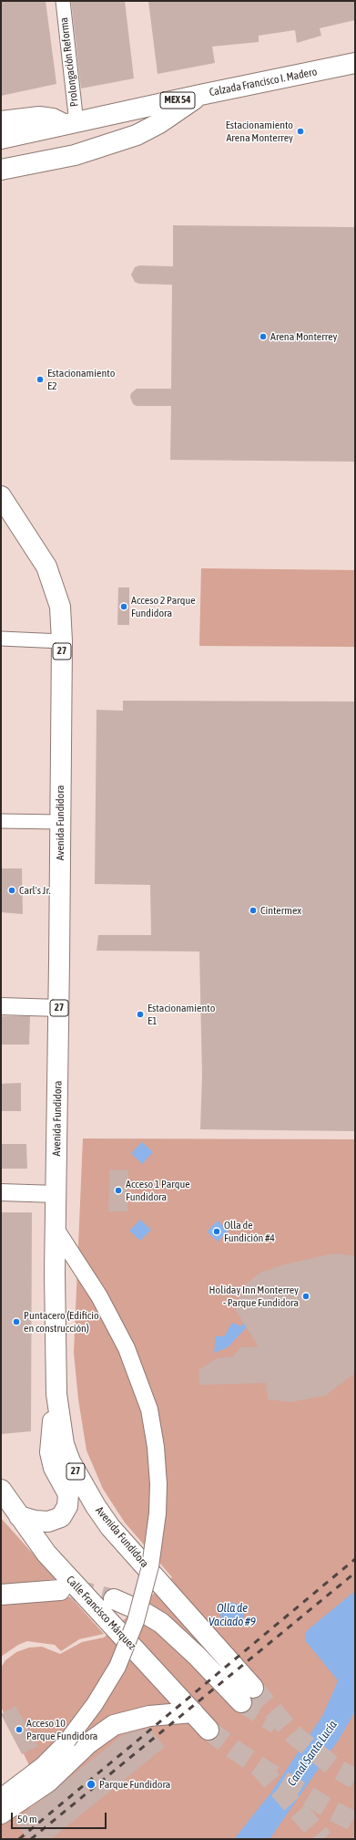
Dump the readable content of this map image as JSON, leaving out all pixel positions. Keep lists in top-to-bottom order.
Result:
{
  "streets": {
    "main road": [
      "Calzada Francisco I. Madero",
      "MEX 54",
      "27",
      "Avenida Fundidora",
      "Calle Francisco Márquez"
    ],
    "street": ["Prolongación Reforma"]
  },
  "crossings": [
    ["Prolongación Reforma", "Calzada Francisco I. Madero"]
  ],
  "water": ["Olla de Vaciado #9", "Canal Santa Lucía"],
  "places": [
    "Estacionamiento Arena Monterrey",
    "Arena Monterrey",
    "Estacionamiento E2",
    "Acceso 2 Parque Fundidora",
    "Carl's Jr.",
    "Cintermex",
    "Estacionamiento E1",
    "Acceso 1 Parque Fundidora",
    "Olla de Fundición #4",
    "Holiday Inn Monterrey - Parque Fundidora",
    "Puntacero (Edificio en construcción)",
    "Acceso 10 Parque Fundidora",
    "Parque Fundidora"
  ],
  "scale_bar": "50 m"
}
